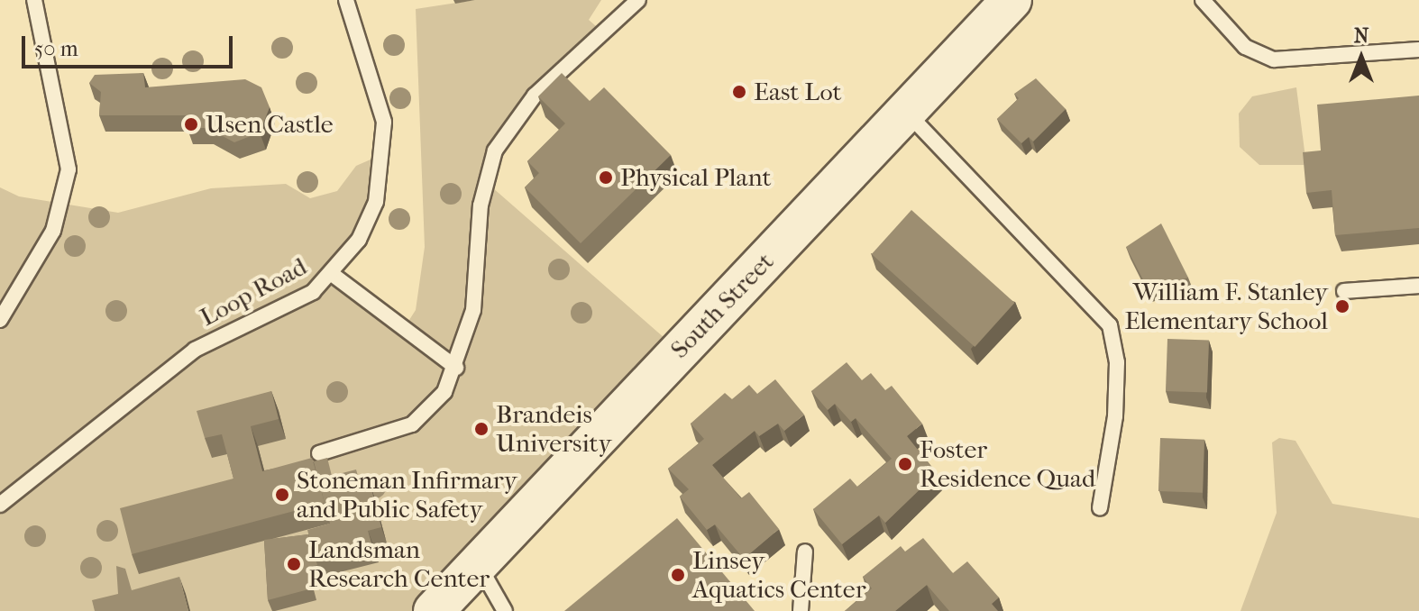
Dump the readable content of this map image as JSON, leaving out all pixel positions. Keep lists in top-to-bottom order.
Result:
{
  "streets": {
    "main road": ["South Street"],
    "lane": ["Loop Road"]
  },
  "places": [
    "East Lot",
    "Usen Castle",
    "Physical Plant",
    "William F. Stanley Elementary School",
    "Brandeis University",
    "Foster Residence Quad",
    "Stoneman Infirmary and Public Safety",
    "Landsman Research Center",
    "Linsey Aquatics Center"
  ],
  "scale_bar": "50 m",
  "north": "top"
}
